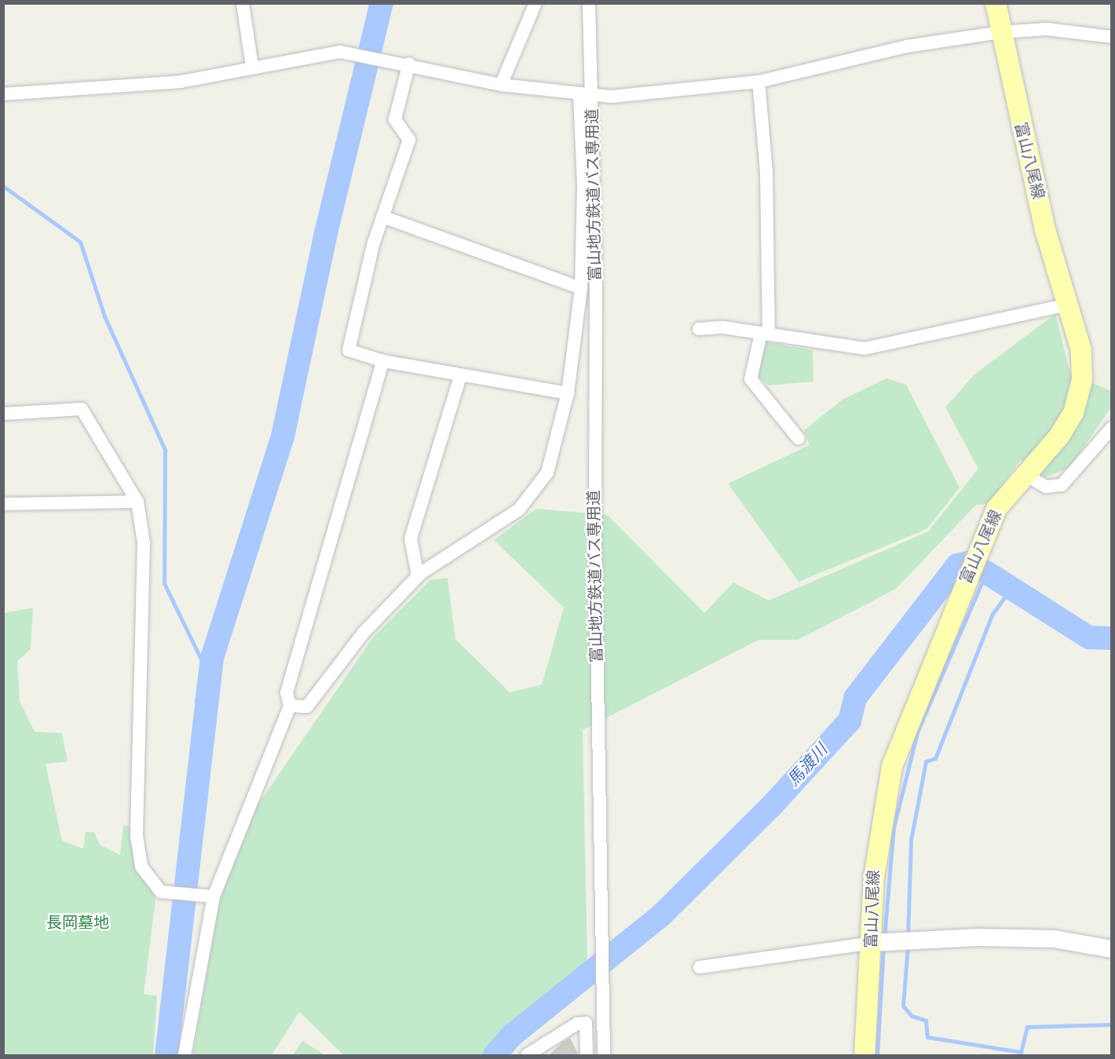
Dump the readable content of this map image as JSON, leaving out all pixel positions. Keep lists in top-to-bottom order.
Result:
{
  "streets": {
    "main road": ["富山八尾線"],
    "street": ["富山地方鉄道バス専用道"]
  },
  "water": ["馬渡川"],
  "parks": ["長岡墓地"]
}
